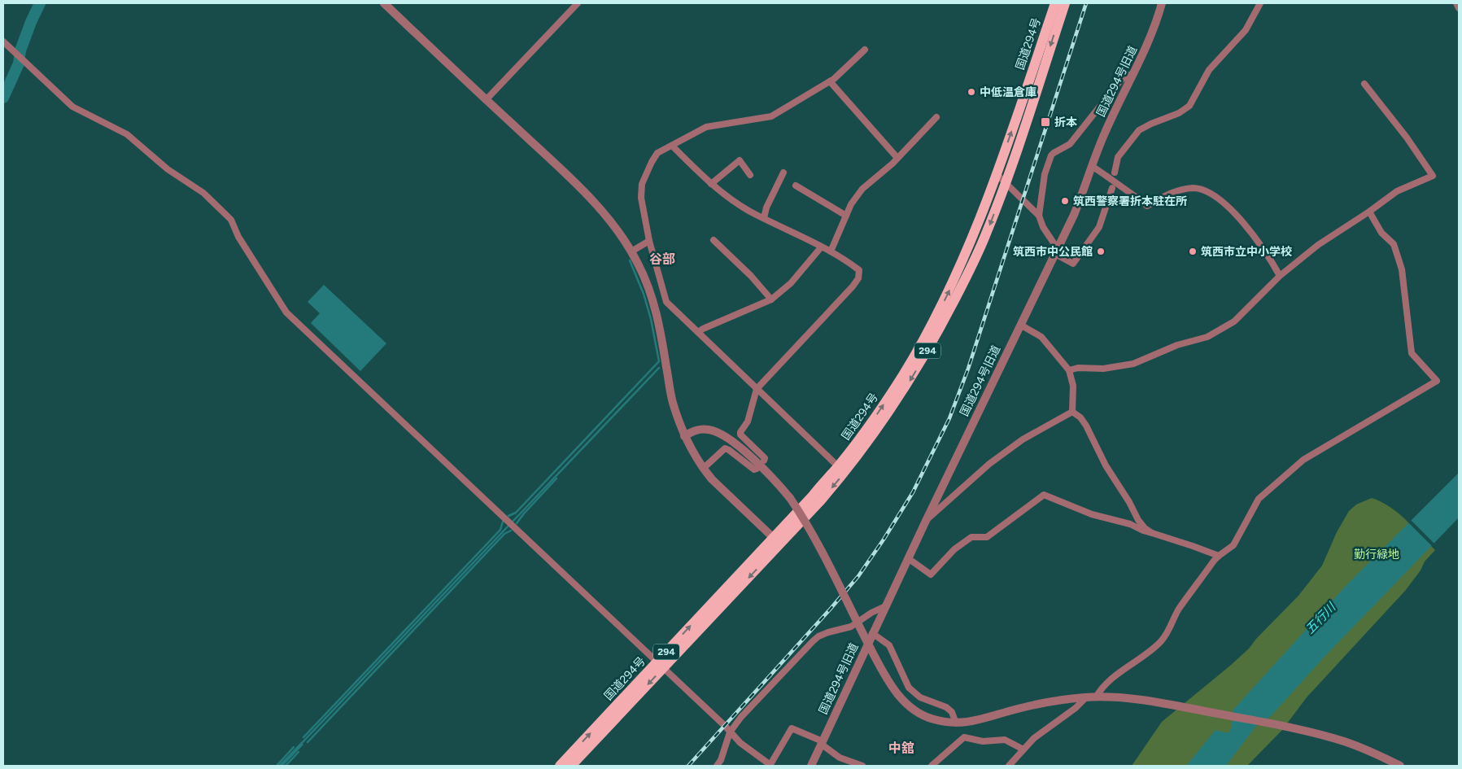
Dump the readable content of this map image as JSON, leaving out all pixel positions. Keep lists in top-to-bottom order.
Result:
{
  "streets": {
    "highway": ["国道294号", "294"],
    "street": ["国道294号旧道"]
  },
  "districts": ["谷部", "中舘"],
  "water": ["五行川"],
  "parks": ["勤行緑地"],
  "places": {
    "other": [
      "中低温倉庫",
      "筑西警察署折本駐在所",
      "筑西市中公民館",
      "筑西市立中小学校"
    ],
    "transit": ["折本"]
  }
}
